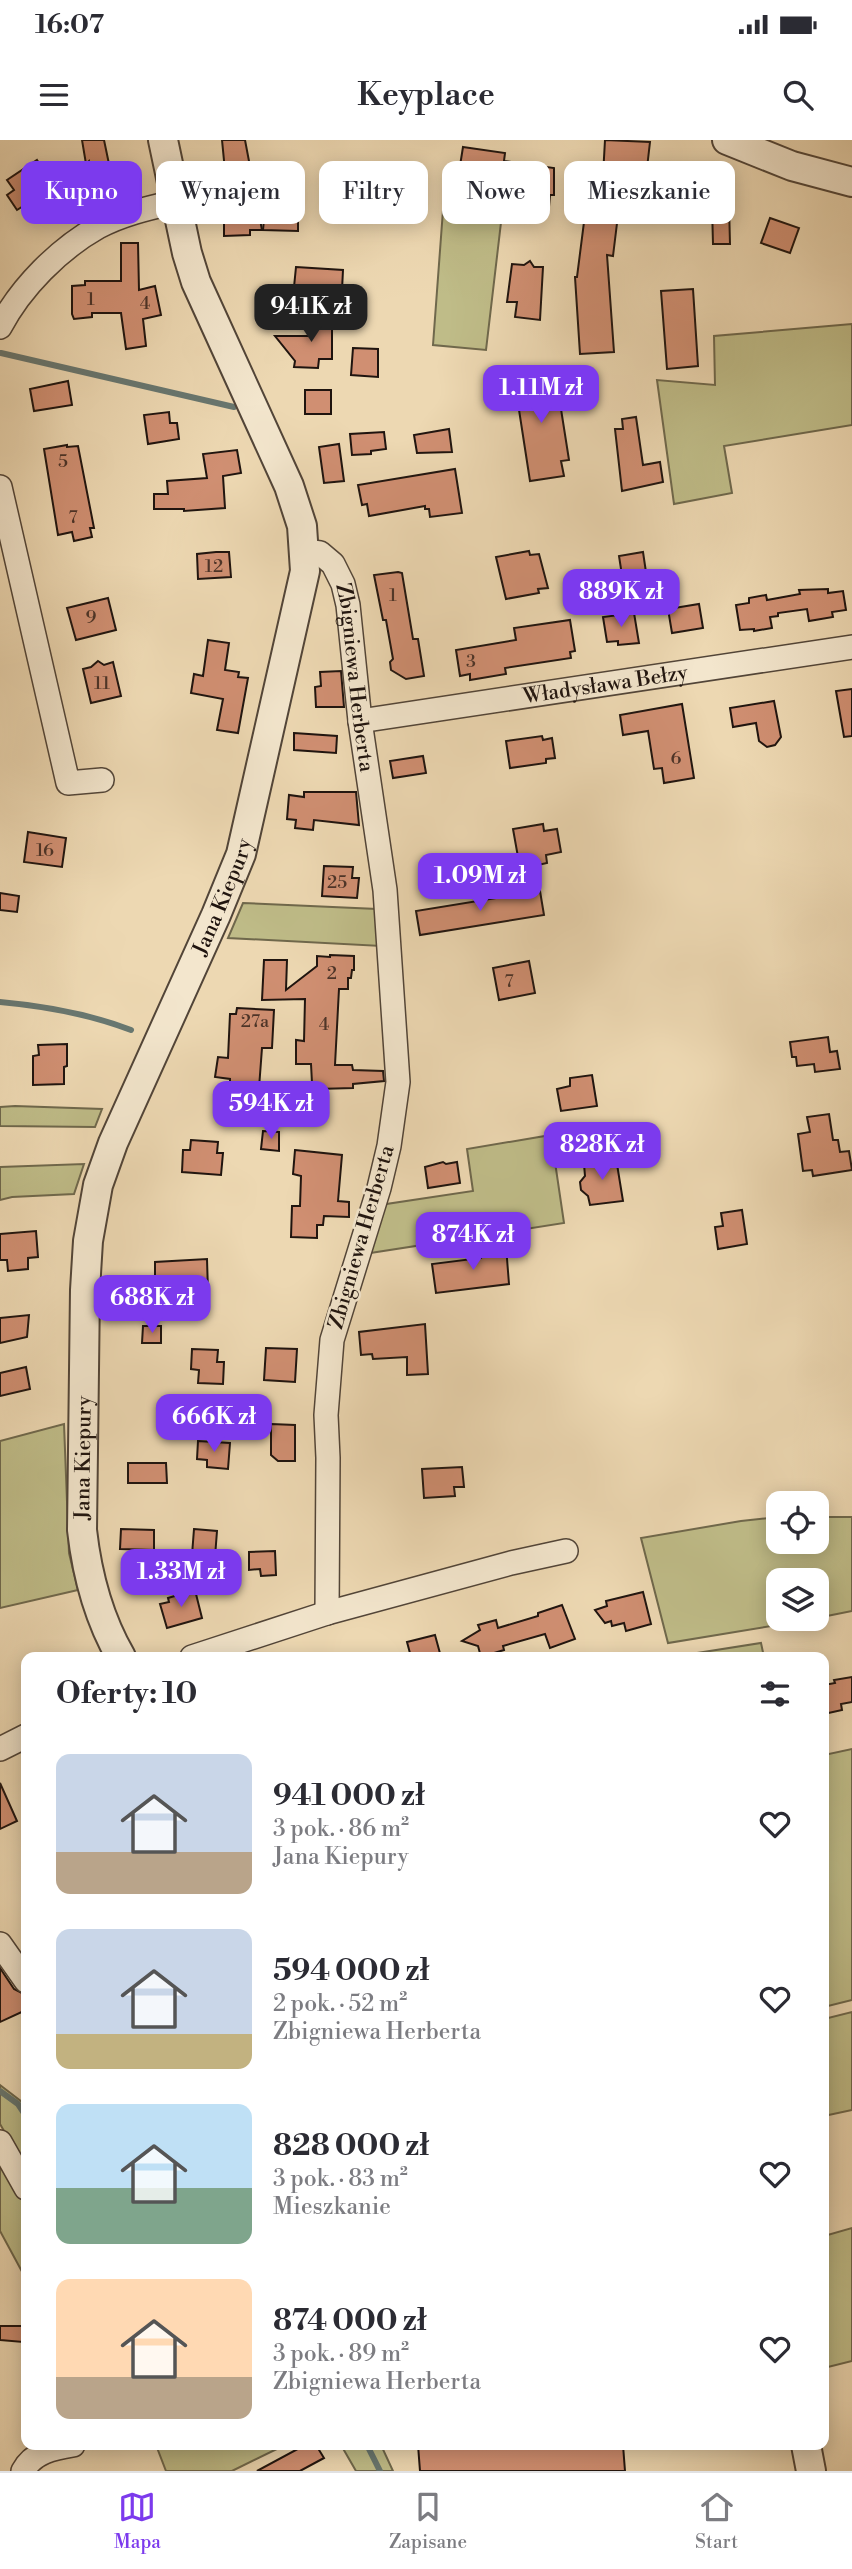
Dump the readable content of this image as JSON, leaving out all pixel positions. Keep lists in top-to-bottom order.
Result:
{
  "streets": {
    "street": ["Zbigniewa Herberta", "Władysława Bełzy", "Jana Kiepury"]
  },
  "crossings": [
    ["Zbigniewa Herberta", "Władysława Bełzy"],
    ["Zbigniewa Herberta", "Jana Kiepury"]
  ],
  "house_numbers": [
    "1",
    "4",
    "5",
    "7",
    "12",
    "1",
    "9",
    "3",
    "11",
    "6",
    "16",
    "25",
    "2",
    "7",
    "27a",
    "4"
  ],
  "page": {
    "status": "16:07",
    "header": "Keyplace",
    "chip": [
      "Kupno",
      "Wynajem",
      "Filtry",
      "Nowe",
      "Mieszkanie"
    ],
    "price": [
      "941K zł",
      "1.11M zł",
      "889K zł",
      "1.09M zł",
      "594K zł",
      "828K zł",
      "874K zł",
      "688K zł",
      "666K zł",
      "1.33M zł"
    ],
    "heading": "Oferty: 10",
    "list": [
      {
        "name": "941 000 zł",
        "note": "3 pok. · 86 m² · Jana Kiepury"
      },
      {
        "name": "594 000 zł",
        "note": "2 pok. · 52 m² · Zbigniewa Herberta"
      },
      {
        "name": "828 000 zł",
        "note": "3 pok. · 83 m² · Mieszkanie"
      },
      {
        "name": "874 000 zł",
        "note": "3 pok. · 89 m² · Zbigniewa Herberta"
      }
    ],
    "tabs": ["Mapa", "Zapisane", "Start"]
  }
}
